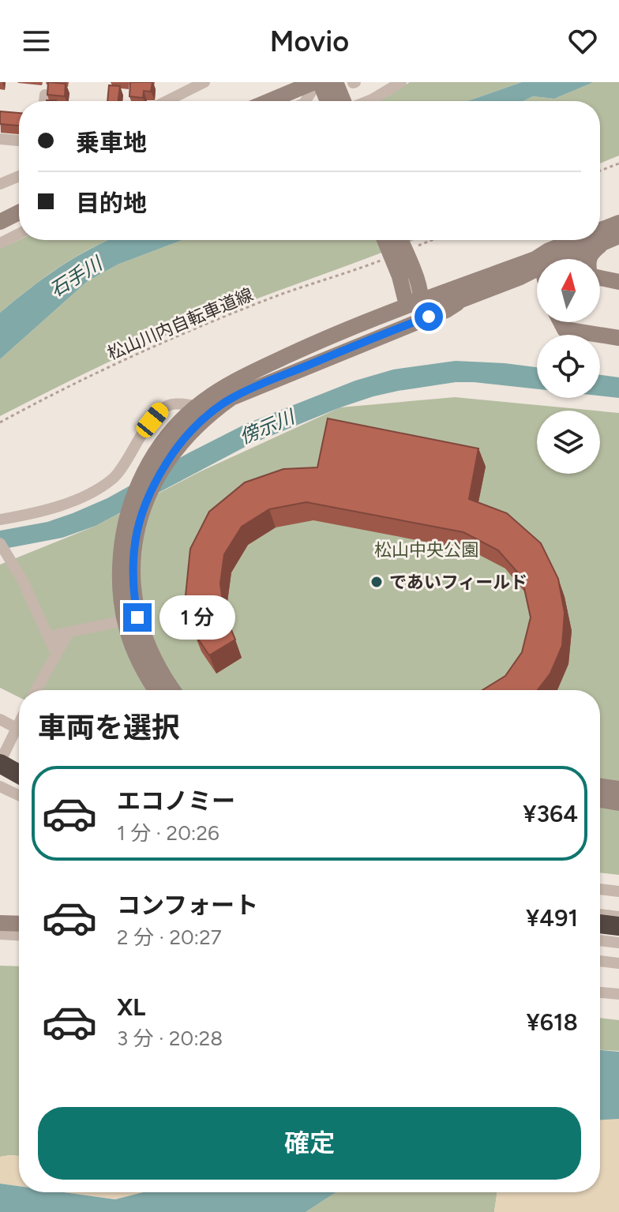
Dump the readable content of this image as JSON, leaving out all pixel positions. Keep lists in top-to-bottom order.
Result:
{
  "streets": {
    "path": ["松山川内自転車道線"]
  },
  "water": ["石手川", "傍示川"],
  "parks": ["松山中央公園"],
  "places": ["であいフィールド"],
  "north": "top",
  "page": {
    "header": "Movio",
    "banner": ["乗車地", "目的地"],
    "bubble": "1 分",
    "heading": "車両を選択",
    "list": [
      {
        "name": "エコノミー",
        "note": "1 分 · 20:26",
        "value": "¥364"
      },
      {
        "name": "コンフォート",
        "note": "2 分 · 20:27",
        "value": "¥491"
      },
      {
        "name": "XL",
        "note": "3 分 · 20:28",
        "value": "¥618"
      }
    ],
    "buttons": "確定"
  }
}
